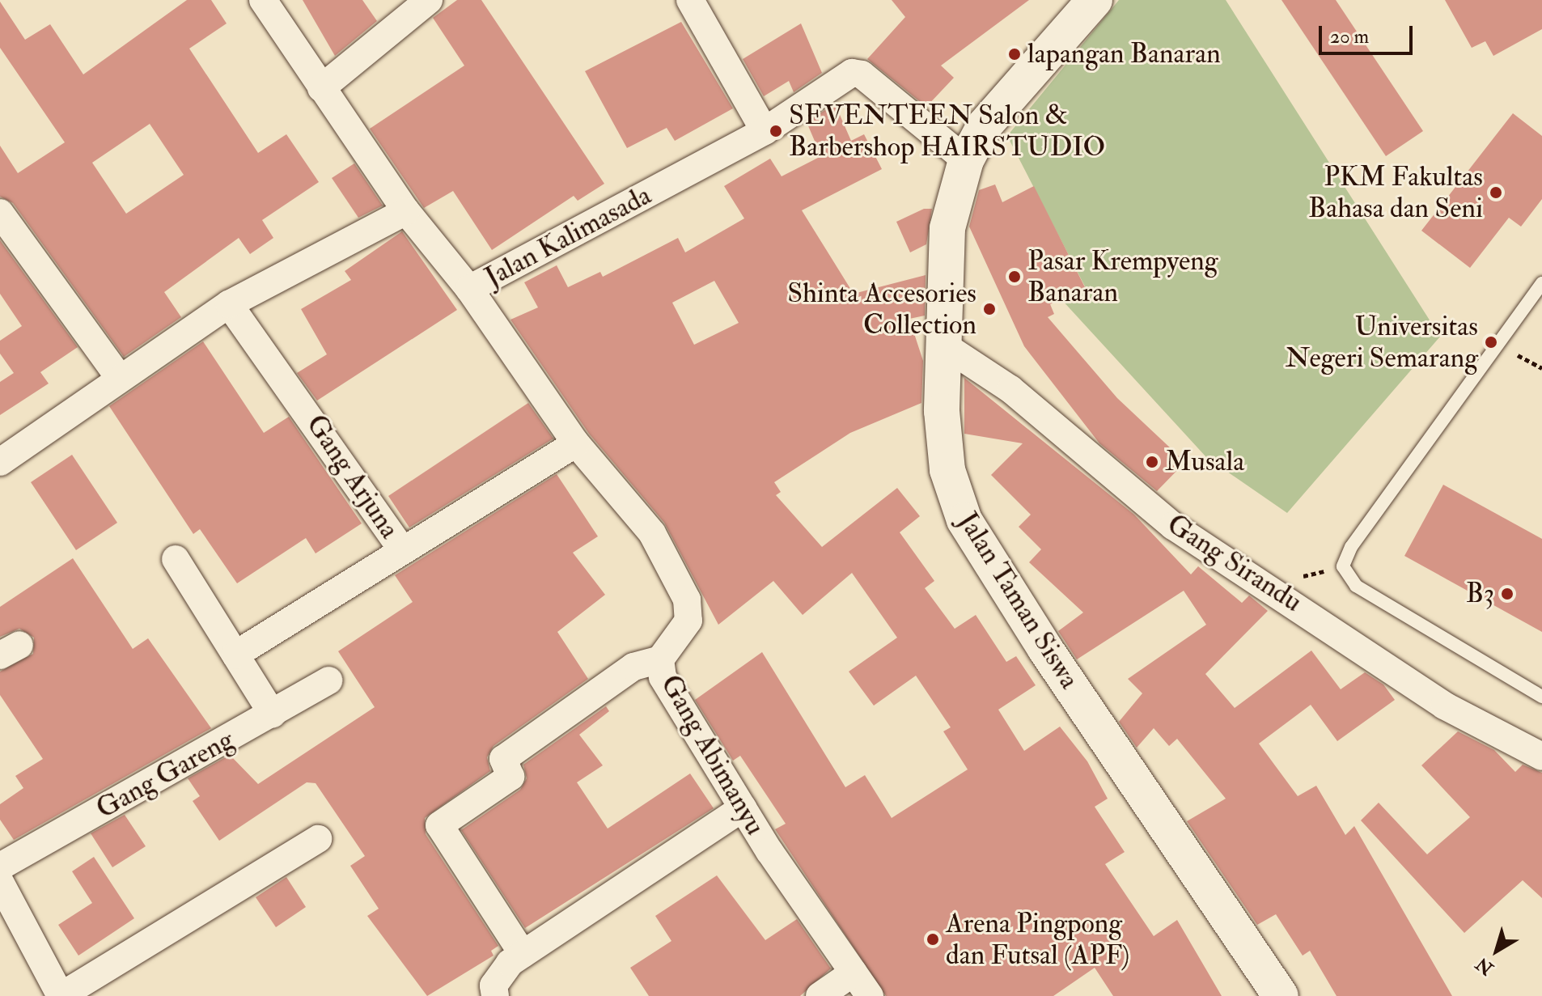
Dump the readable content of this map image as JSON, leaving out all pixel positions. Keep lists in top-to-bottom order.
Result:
{
  "streets": {
    "main road": ["Jalan Taman Siswa"],
    "street": [
      "Jalan Kalimasada",
      "Gang Arjuna",
      "Gang Sirandu",
      "Gang Abimanyu",
      "Gang Gareng"
    ]
  },
  "crossings": [
    ["Jalan Kalimasada", "Jalan Taman Siswa"],
    ["Jalan Kalimasada", "Gang Abimanyu"],
    ["Gang Arjuna", "Gang Abimanyu"],
    ["Gang Sirandu", "Jalan Taman Siswa"]
  ],
  "places": [
    "lapangan Banaran",
    "SEVENTEEN Salon & Barbershop HAIRSTUDIO",
    "PKM Fakultas Bahasa dan Seni",
    "Pasar Krempyeng Banaran",
    "Shinta Accesories Collection",
    "Universitas Negeri Semarang",
    "Musala",
    "B3",
    "Arena Pingpong dan Futsal (APF)"
  ],
  "scale_bar": "20 m",
  "north": "bottom left"
}
